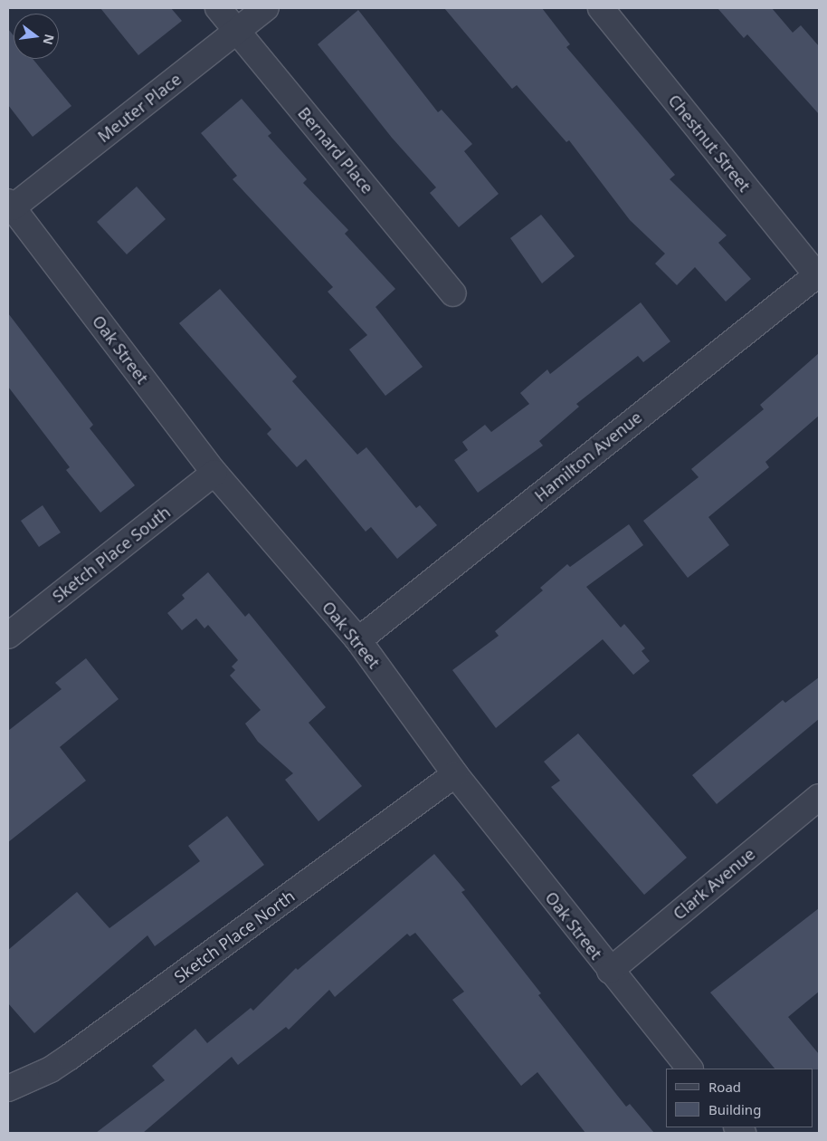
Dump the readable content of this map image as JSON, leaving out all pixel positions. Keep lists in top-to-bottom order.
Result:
{
  "streets": {
    "street": [
      "Meuter Place",
      "Chestnut Street",
      "Bernard Place",
      "Oak Street",
      "Hamilton Avenue",
      "Sketch Place South",
      "Clark Avenue",
      "Sketch Place North"
    ]
  },
  "crossings": [
    ["Meuter Place", "Bernard Place"],
    ["Meuter Place", "Oak Street"],
    ["Chestnut Street", "Hamilton Avenue"],
    ["Oak Street", "Hamilton Avenue"],
    ["Oak Street", "Sketch Place South"],
    ["Oak Street", "Clark Avenue"],
    ["Oak Street", "Sketch Place North"]
  ],
  "legend": ["Road", "Building"],
  "north": "right"
}
